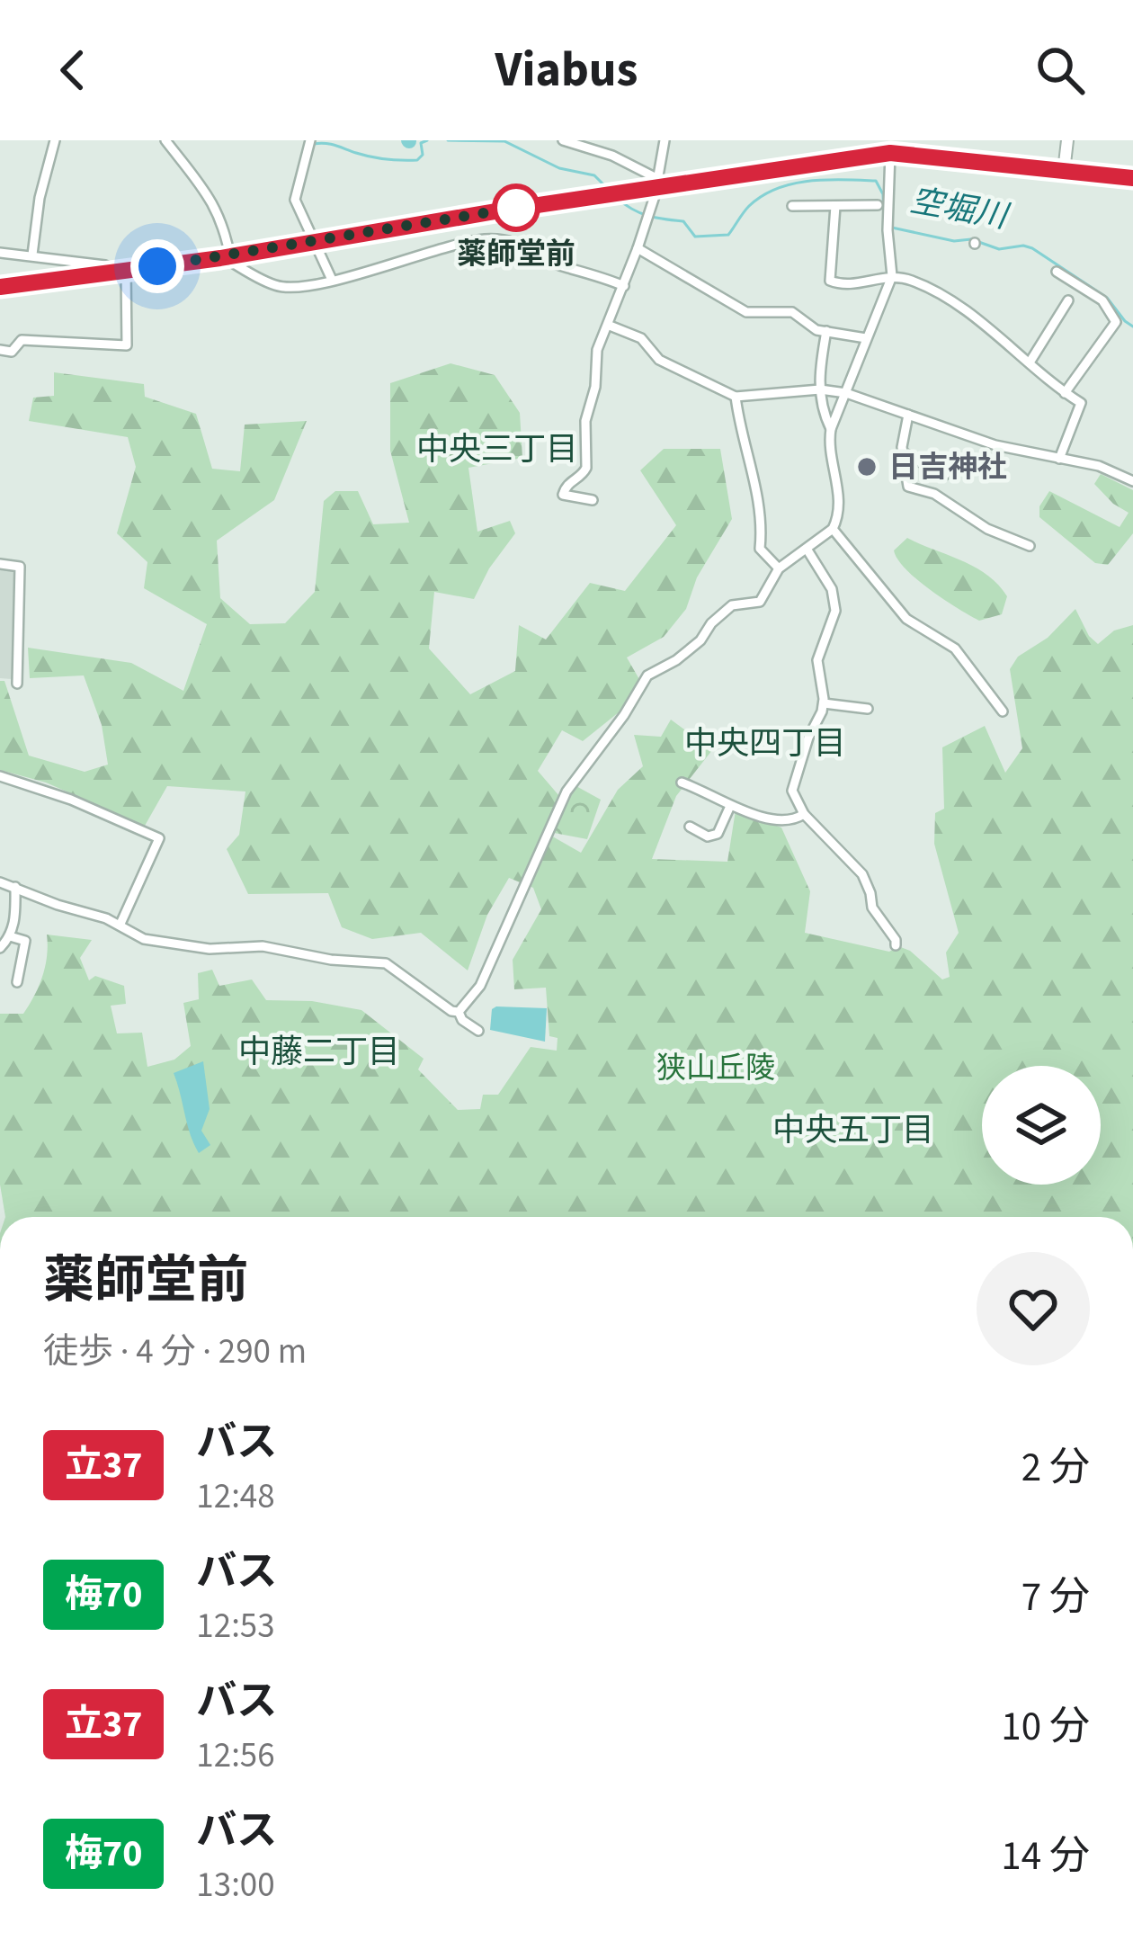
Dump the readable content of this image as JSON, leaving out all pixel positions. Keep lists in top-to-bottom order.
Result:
{
  "districts": [
    "中央三丁目",
    "中央四丁目",
    "中藤二丁目",
    "中央五丁目"
  ],
  "water": ["空堀川"],
  "parks": ["狭山丘陵"],
  "places": ["薬師堂前", "日吉神社"],
  "lines": ["bus line 立37"],
  "page": {
    "header": "Viabus",
    "heading": ["薬師堂前", "徒歩 · 4 分 · 290 m"],
    "list": [
      {
        "mark": "立37",
        "name": "バス",
        "note": "12:48",
        "value": "2 分"
      },
      {
        "mark": "梅70",
        "name": "バス",
        "note": "12:53",
        "value": "7 分"
      },
      {
        "mark": "立37",
        "name": "バス",
        "note": "12:56",
        "value": "10 分"
      },
      {
        "mark": "梅70",
        "name": "バス",
        "note": "13:00",
        "value": "14 分"
      }
    ]
  }
}
